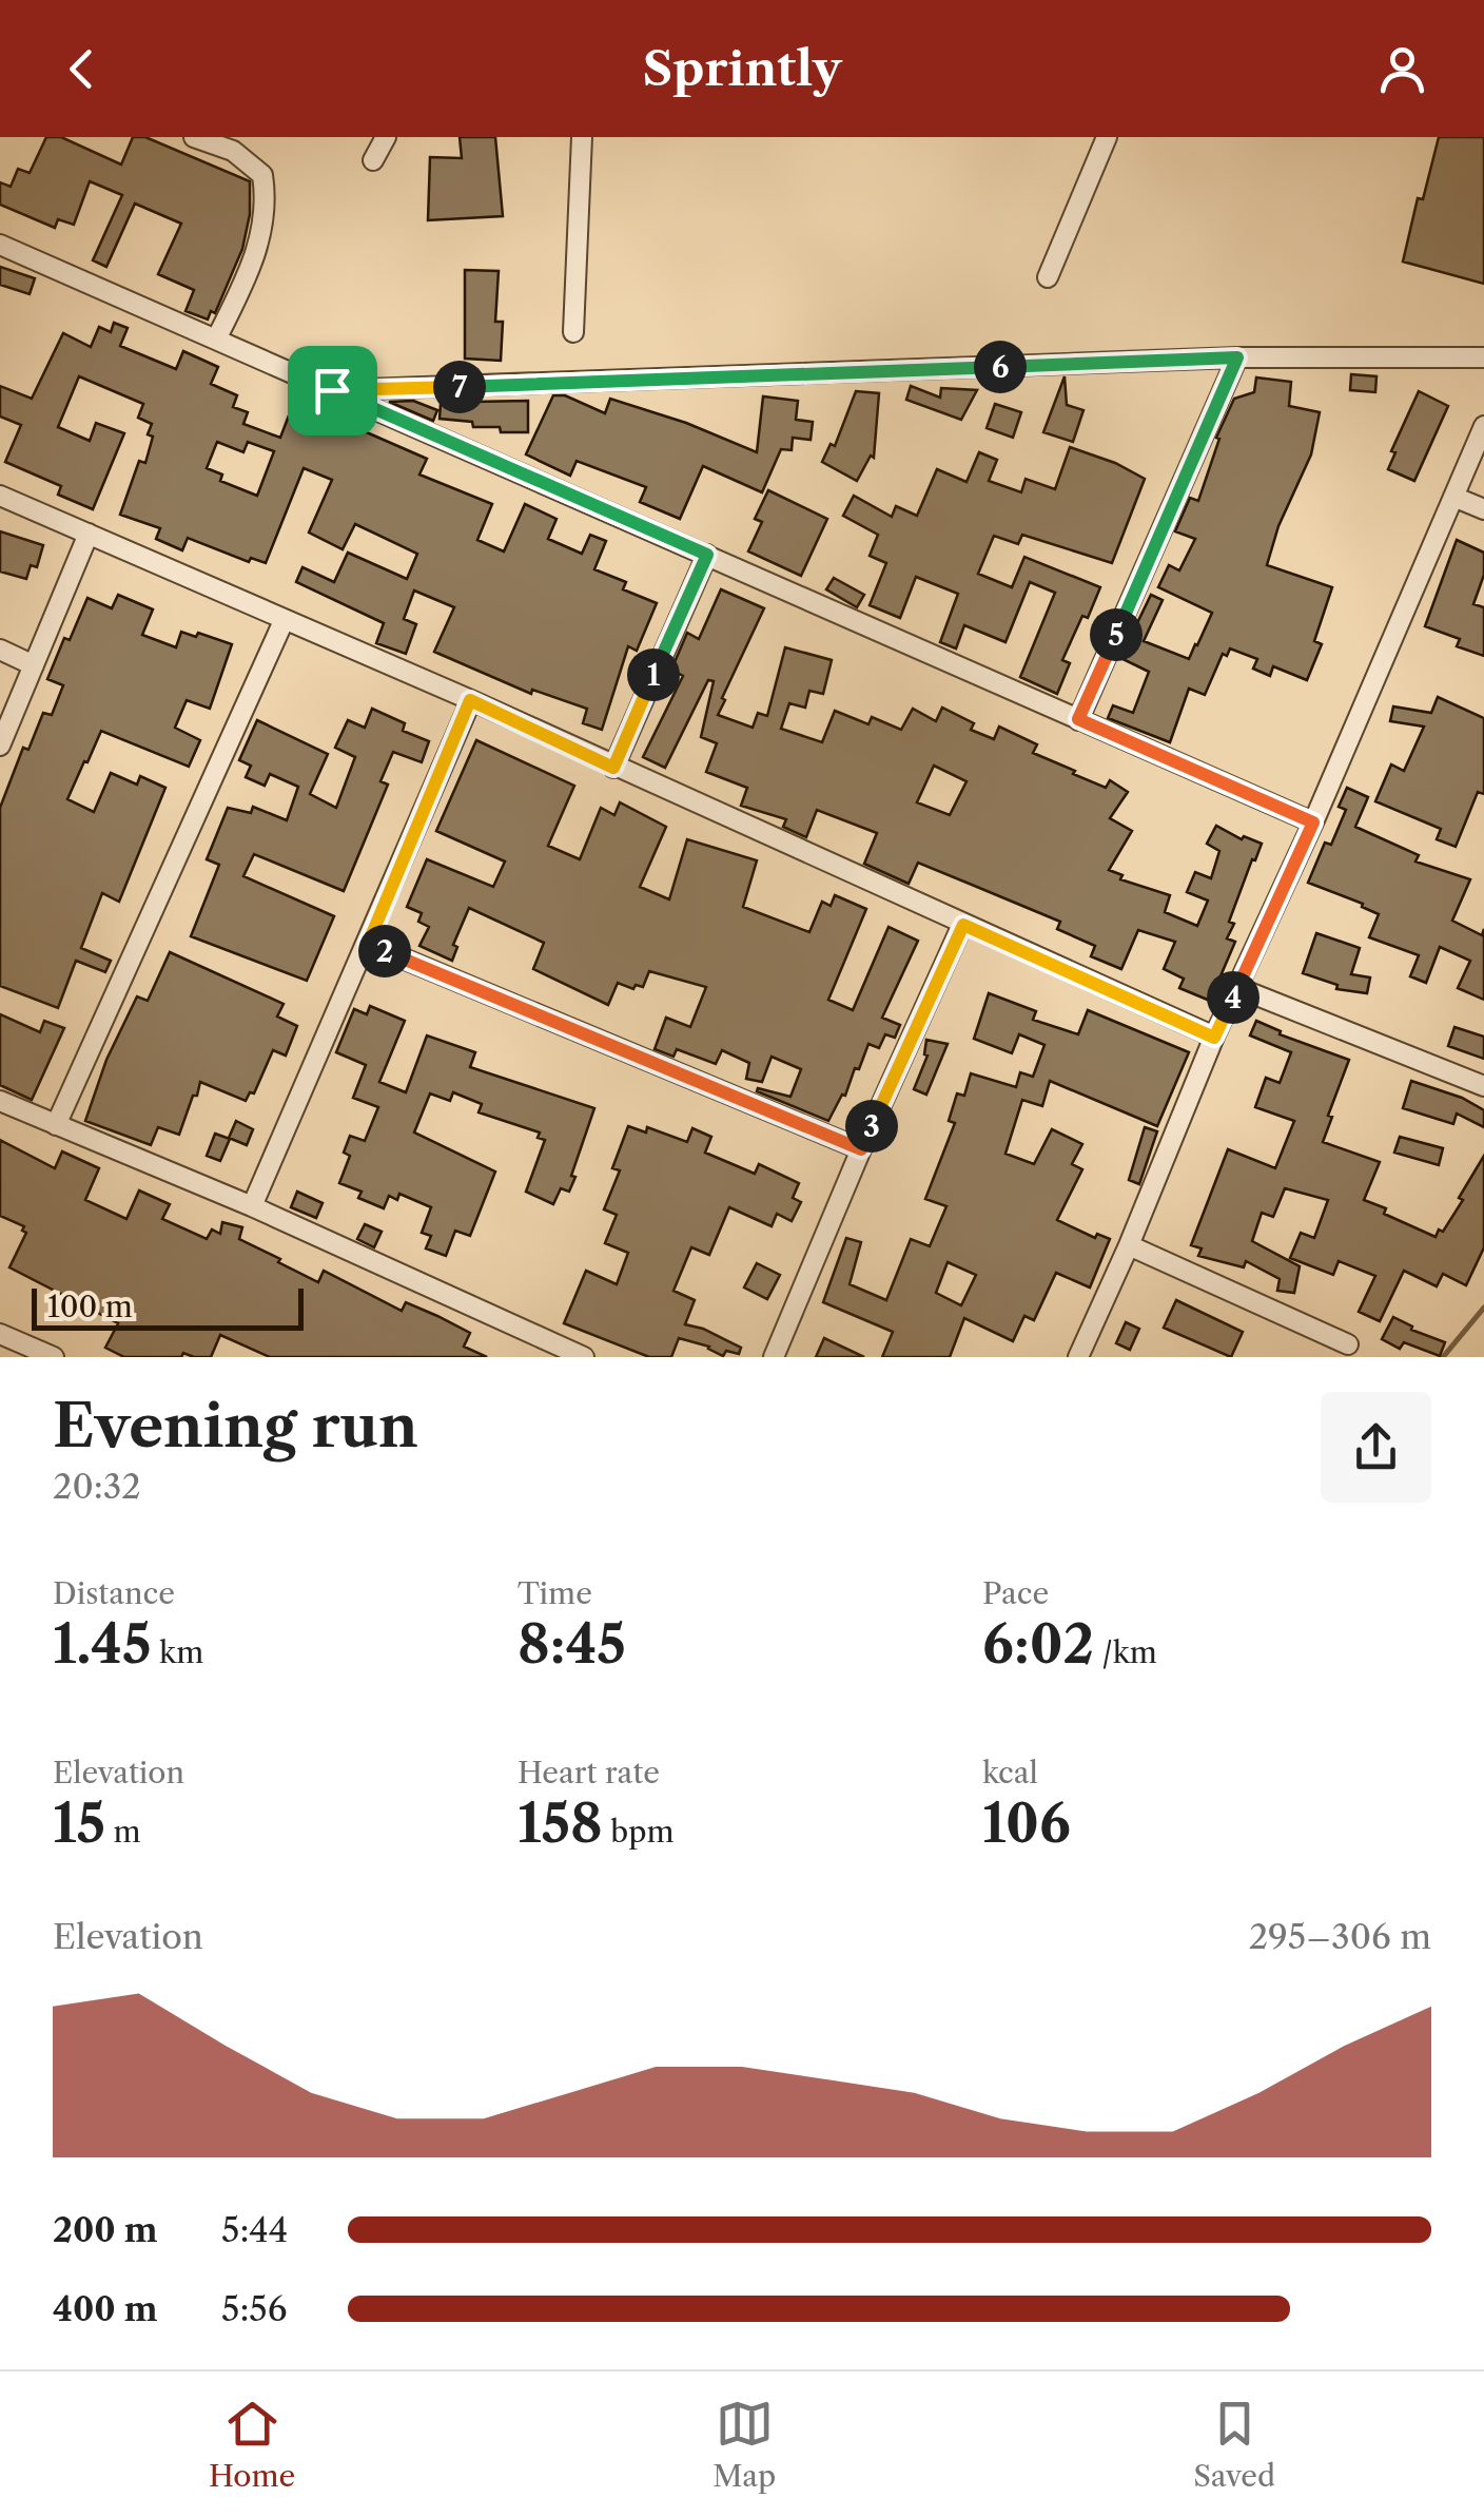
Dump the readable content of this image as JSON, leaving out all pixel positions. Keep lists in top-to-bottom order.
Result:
{
  "scale_bar": "100 m",
  "page": {
    "header": "Sprintly",
    "pins": [
      "6",
      "7",
      "5",
      "1",
      "2",
      "4",
      "3"
    ],
    "scale": "100 m",
    "heading": ["Evening run", "20:32"],
    "stats": [
      ["Distance", "1.45 km"],
      ["Time", "8:45"],
      ["Pace", "6:02 /km"],
      ["Elevation", "15 m"],
      ["Heart rate", "158 bpm"],
      ["kcal", "106"]
    ],
    "chart": ["Elevation", "295–306 m"],
    "list": [
      {
        "name": "200 m",
        "note": "5:44"
      },
      {
        "name": "400 m",
        "note": "5:56"
      }
    ],
    "tabs": ["Home", "Map", "Saved"]
  }
}
